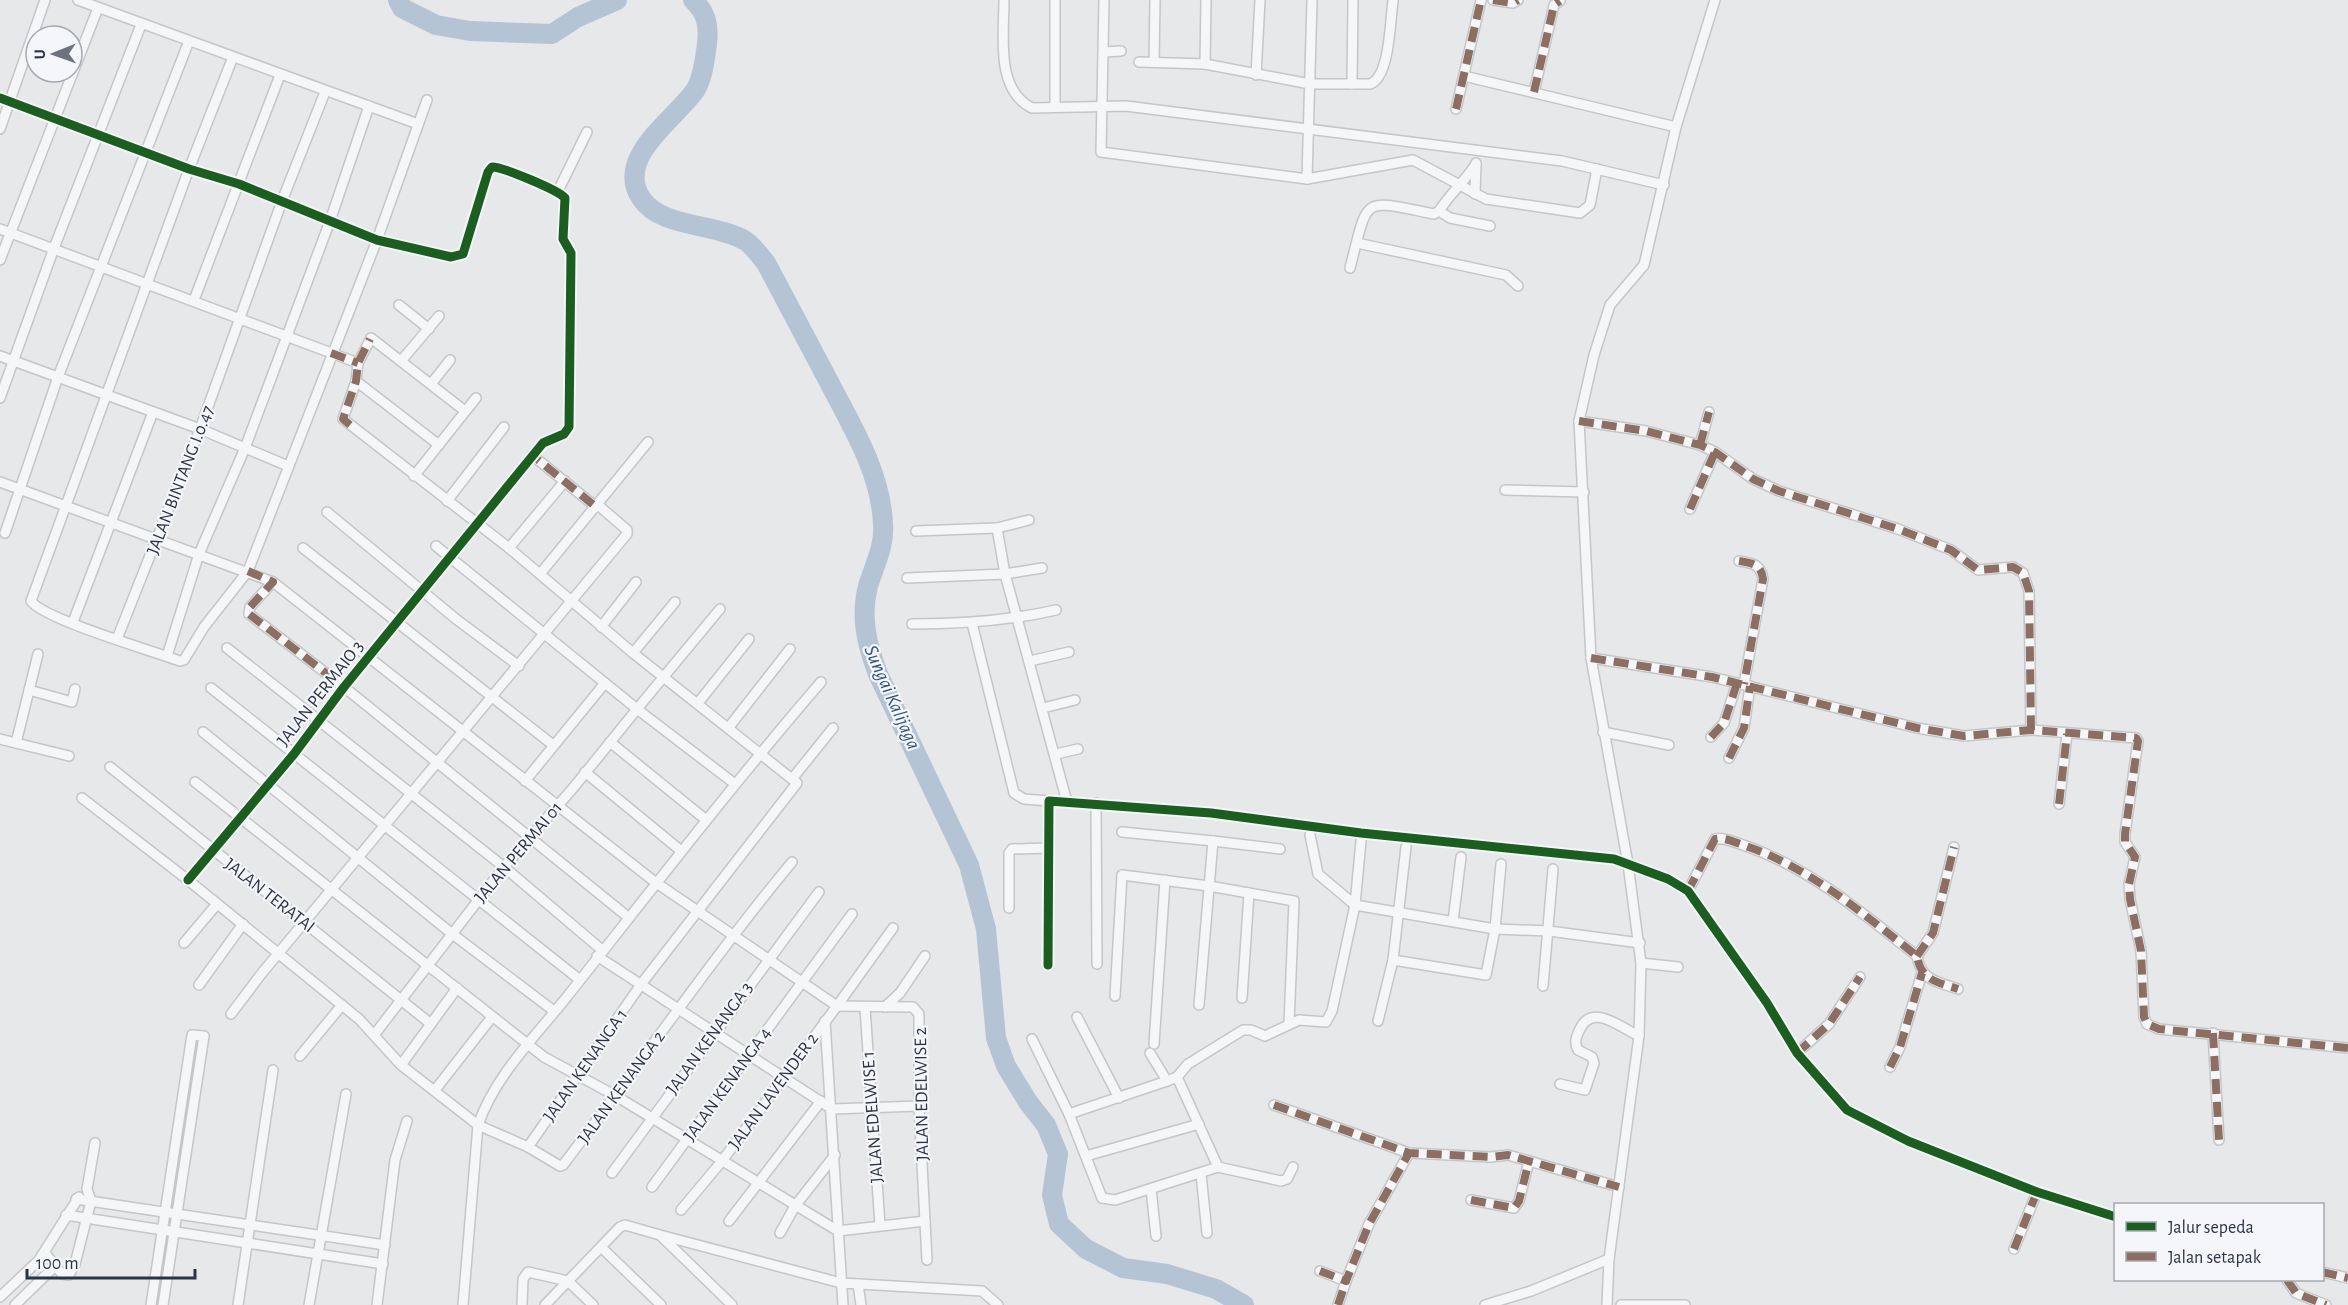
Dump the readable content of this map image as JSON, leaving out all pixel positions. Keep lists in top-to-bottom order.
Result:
{
  "streets": {
    "street": [
      "JALAN BINTANG I.0.47",
      "JALAN PERMAIO 3",
      "JALAN PERMAI 01",
      "JALAN TERATAI",
      "JALAN KENANGA 3",
      "JALAN KENANGA 1",
      "JALAN KENANGA 4",
      "JALAN KENANGA 2",
      "JALAN LAVENDER 2",
      "JALAN EDELWISE 2",
      "JALAN EDELWISE 1"
    ]
  },
  "crossings": [
    ["JALAN PERMAIO 3", "JALAN TERATAI"],
    ["JALAN PERMAI 01", "JALAN TERATAI"],
    ["JALAN KENANGA 1", "JALAN KENANGA 2"],
    ["JALAN LAVENDER 2", "JALAN EDELWISE 2"],
    ["JALAN EDELWISE 2", "JALAN EDELWISE 1"]
  ],
  "water": ["Sungai Kalijaga"],
  "legend": ["Jalur sepeda", "Jalan setapak"],
  "scale_bar": "100 m",
  "north": "left"
}
